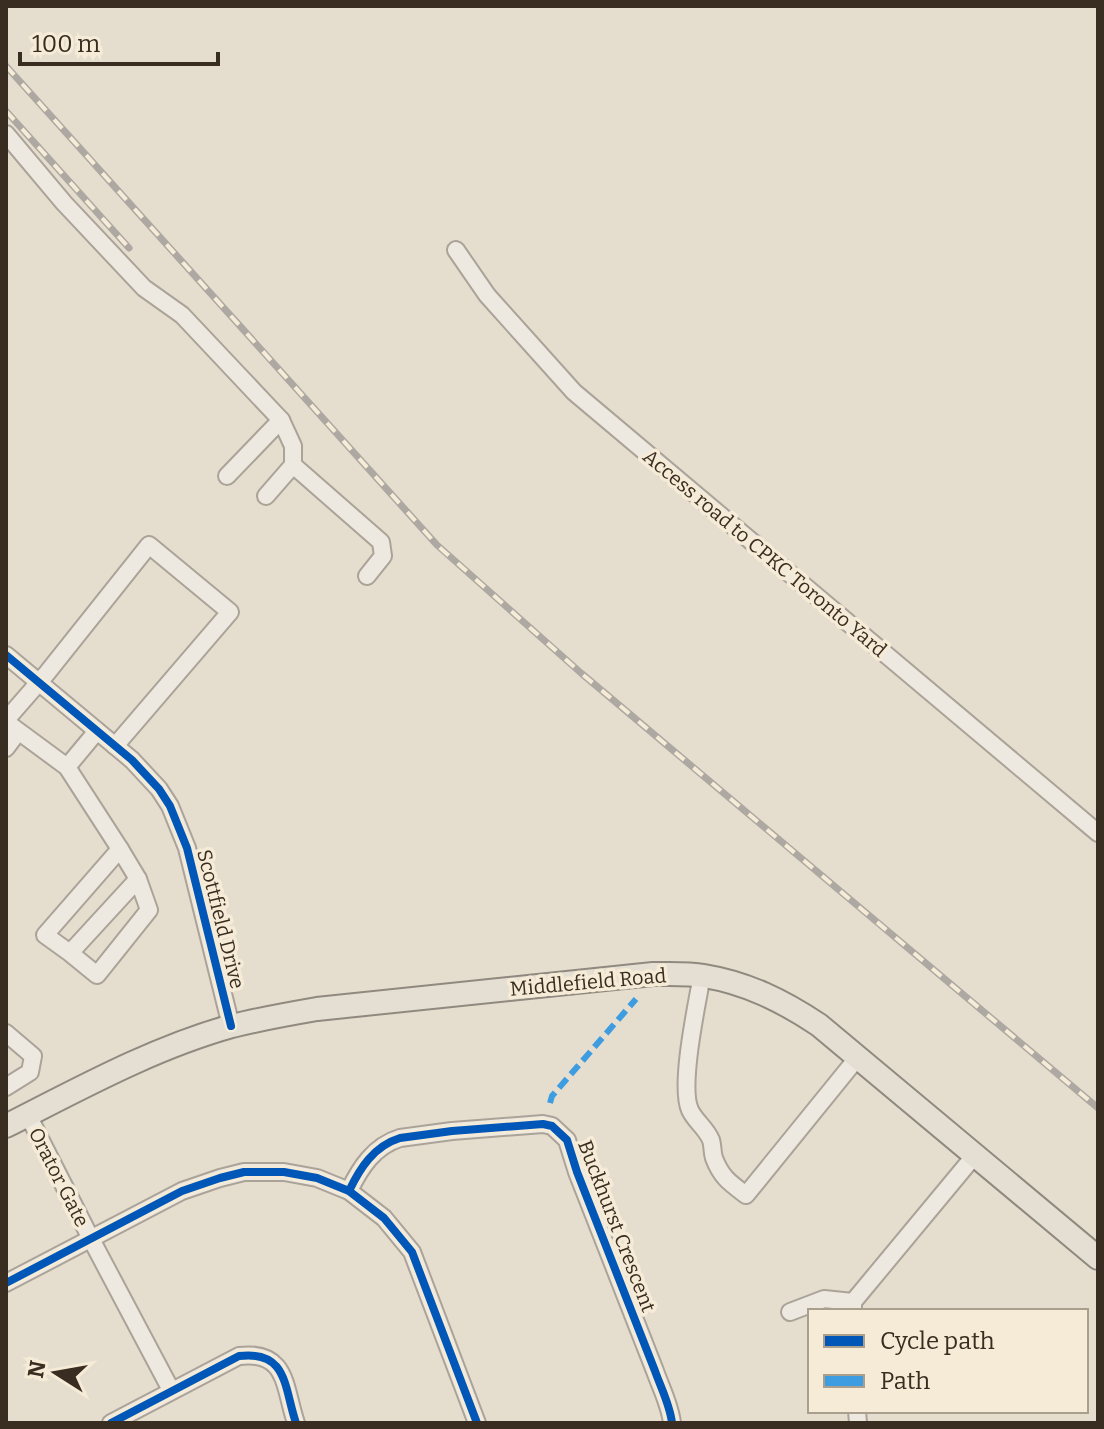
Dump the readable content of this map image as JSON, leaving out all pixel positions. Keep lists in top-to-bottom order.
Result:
{
  "streets": {
    "main road": ["Middlefield Road"],
    "street": [
      "Access road to CPKC Toronto Yard",
      "Scottfield Drive",
      "Orator Gate",
      "Buckhurst Crescent"
    ]
  },
  "crossings": [
    ["Scottfield Drive", "Middlefield Road"],
    ["Middlefield Road", "Orator Gate"]
  ],
  "legend": ["Cycle path", "Path"],
  "scale_bar": "100 m",
  "north": "left"
}
